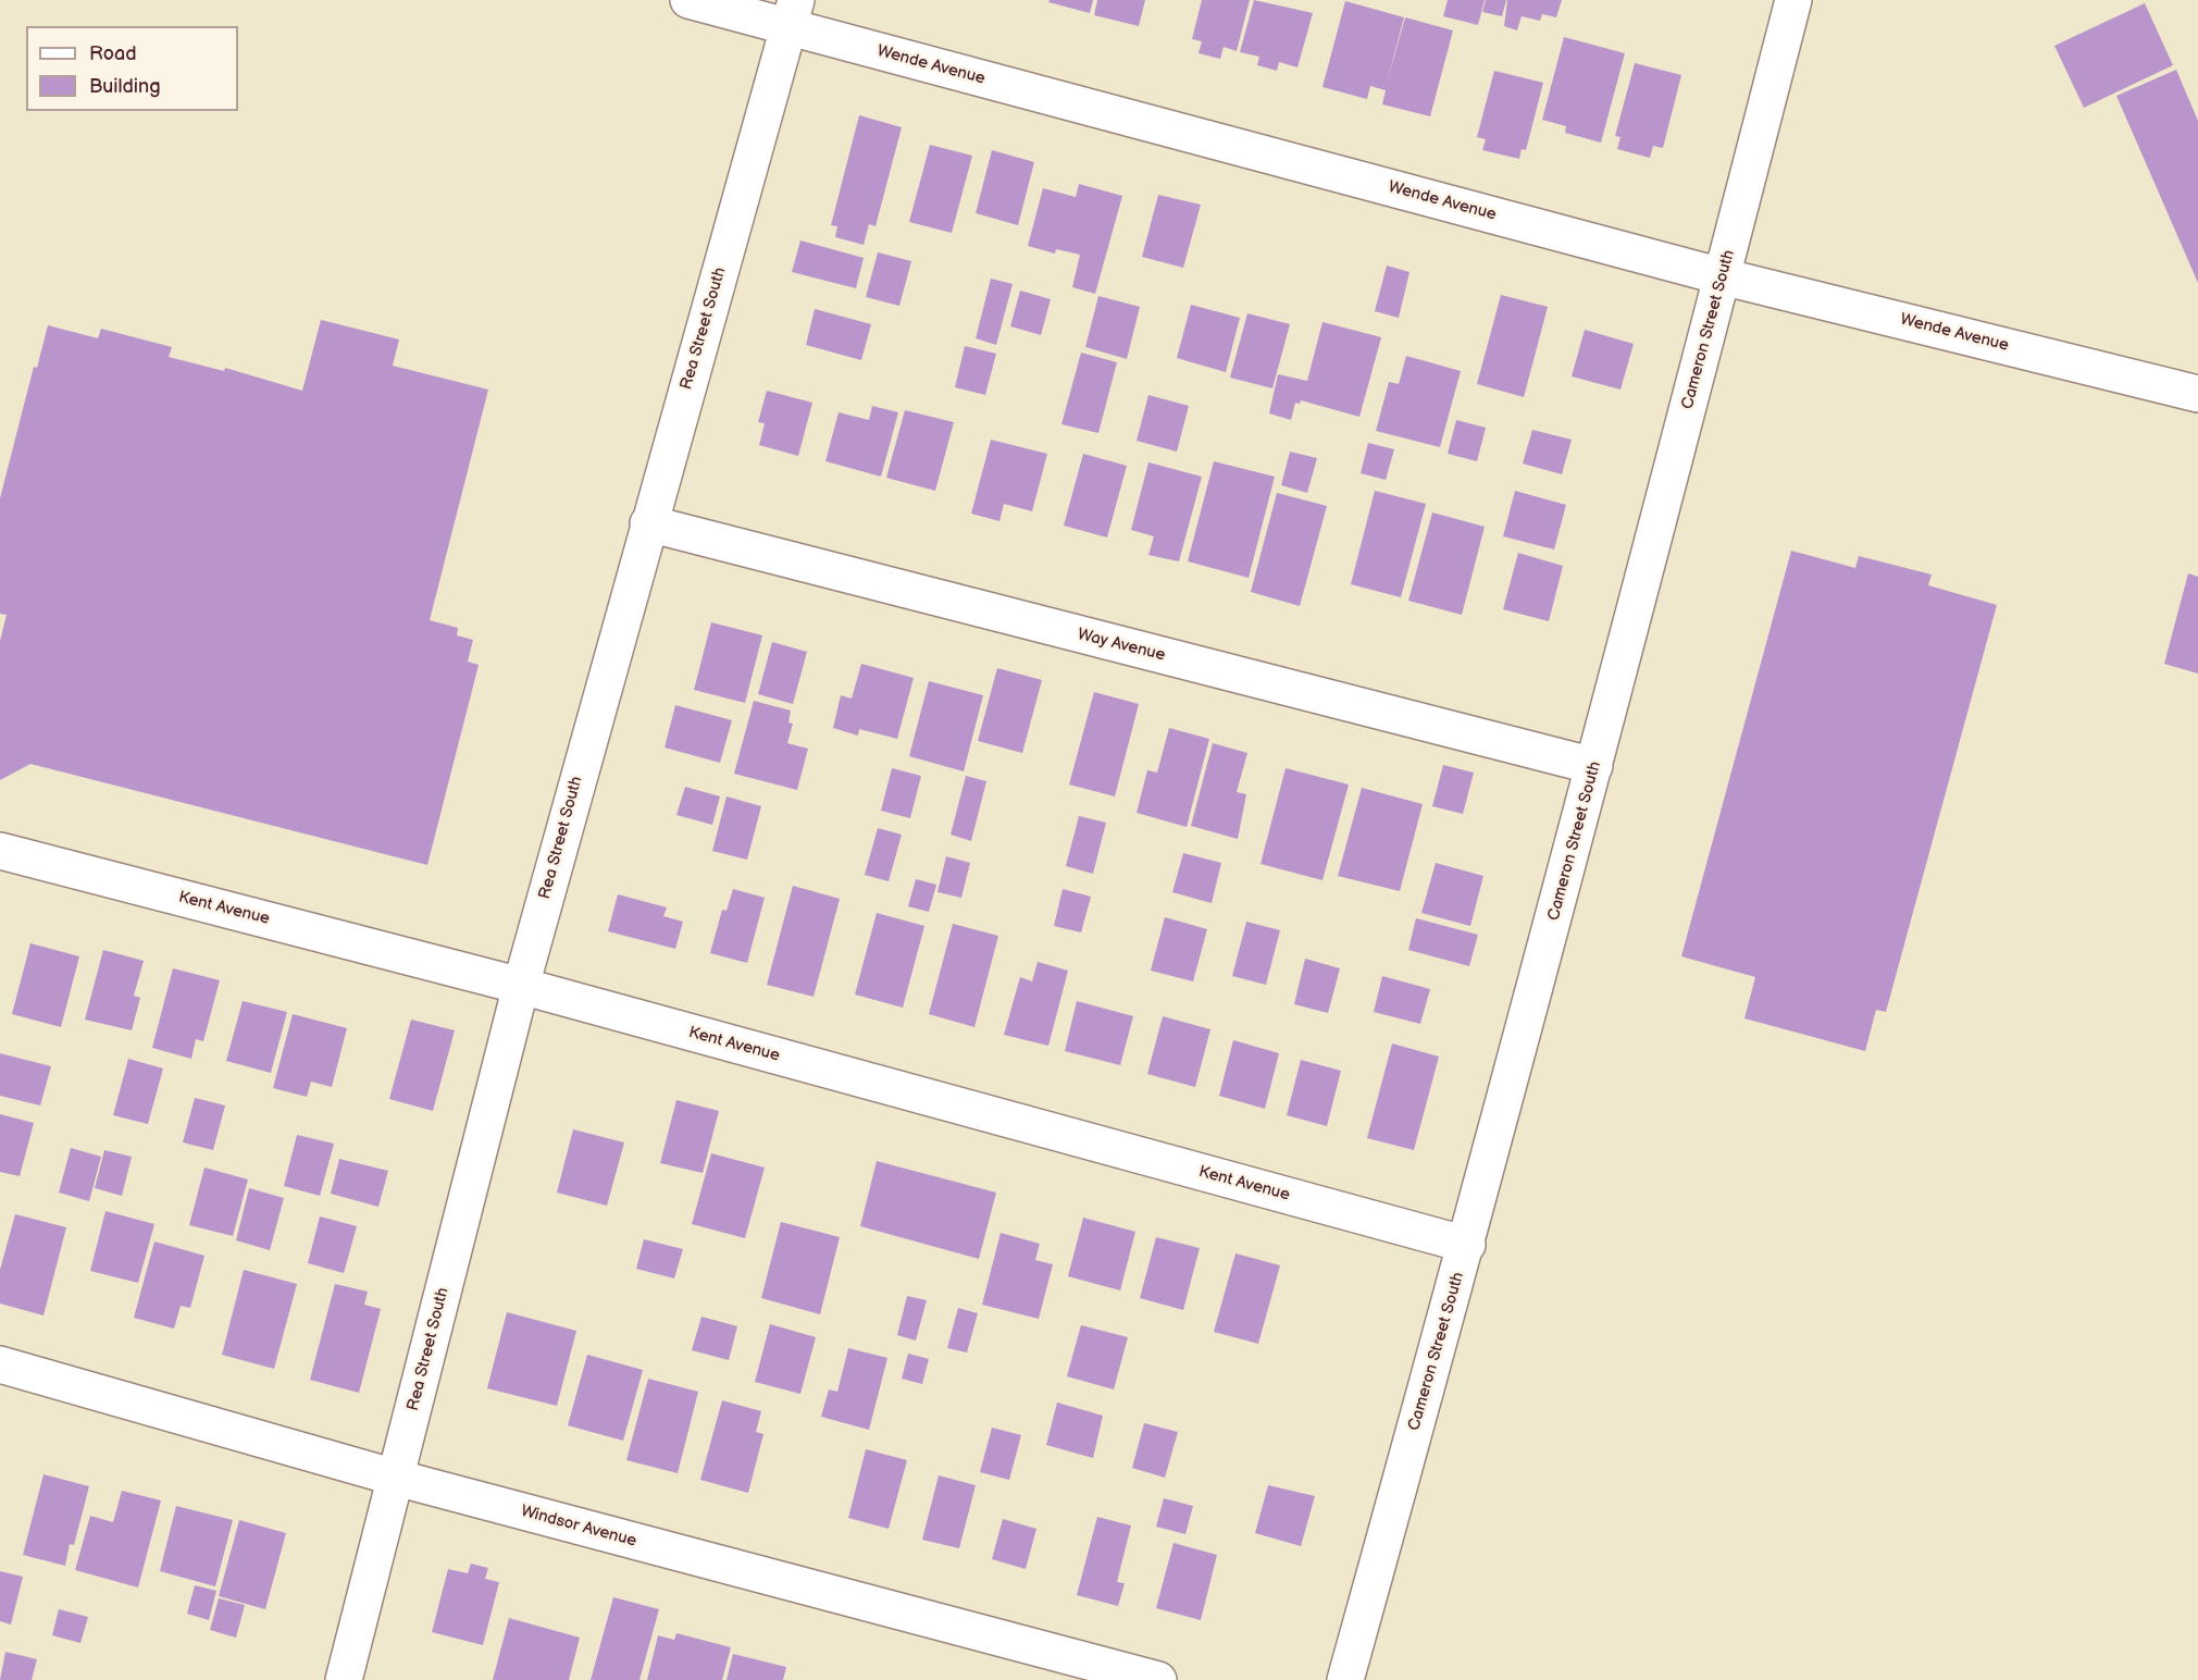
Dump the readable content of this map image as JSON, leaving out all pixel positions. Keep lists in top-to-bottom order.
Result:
{
  "streets": {
    "street": [
      "Wende Avenue",
      "Rea Street South",
      "Cameron Street South",
      "Way Avenue",
      "Kent Avenue",
      "Windsor Avenue"
    ]
  },
  "crossings": [
    ["Wende Avenue", "Rea Street South"],
    ["Wende Avenue", "Cameron Street South"],
    ["Rea Street South", "Way Avenue"],
    ["Rea Street South", "Kent Avenue"],
    ["Rea Street South", "Windsor Avenue"],
    ["Cameron Street South", "Way Avenue"],
    ["Cameron Street South", "Kent Avenue"]
  ],
  "legend": ["Road", "Building"]
}
